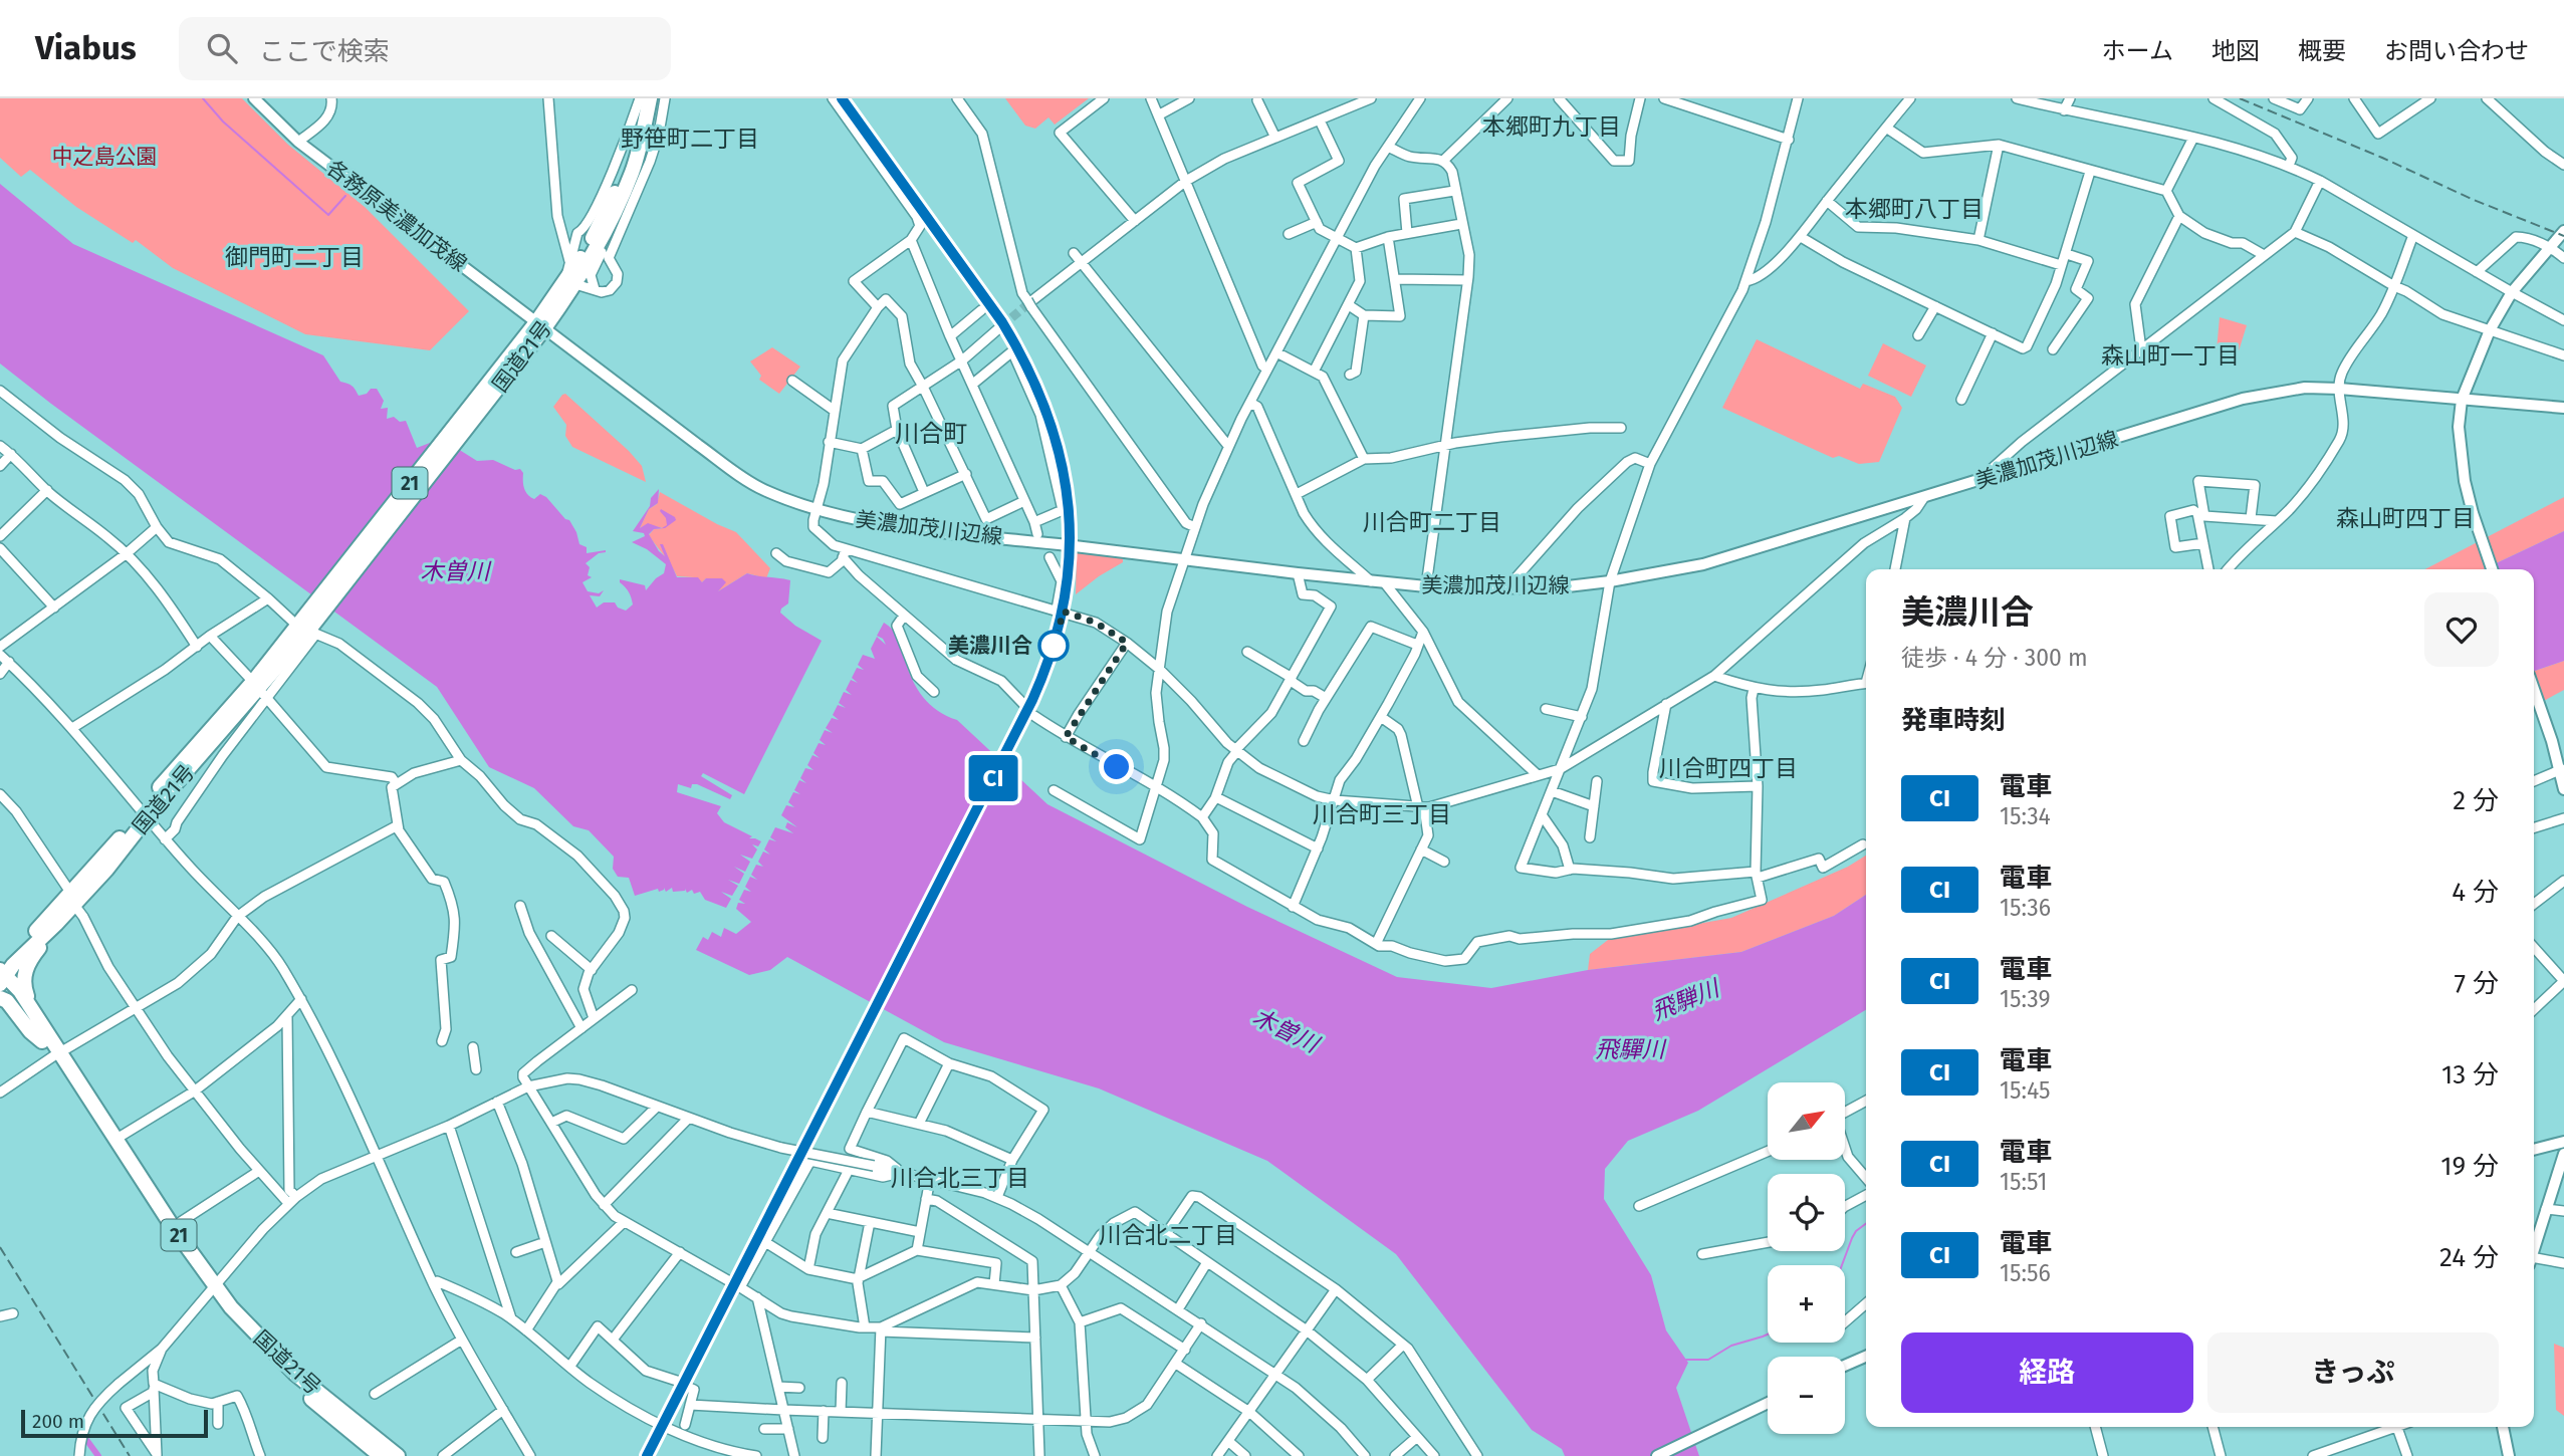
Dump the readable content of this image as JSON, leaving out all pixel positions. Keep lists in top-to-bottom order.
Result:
{
  "streets": {
    "highway": ["国道21号", "21"],
    "main road": ["各務原美濃加茂線", "美濃加茂川辺線"]
  },
  "crossings": [
    ["各務原美濃加茂線", "国道21号"],
    ["各務原美濃加茂線", "美濃加茂川辺線"],
    ["国道21号", "美濃加茂川辺線"]
  ],
  "districts": [
    "本郷町九丁目",
    "野笹町二丁目",
    "本郷町八丁目",
    "御門町二丁目",
    "森山町一丁目",
    "川合町",
    "森山町四丁目",
    "川合町二丁目",
    "川合町四丁目",
    "川合町三丁目",
    "川合北三丁目",
    "川合北二丁目"
  ],
  "water": ["木曽川", "飛騨川", "飛驒川"],
  "parks": ["中之島公園"],
  "places": ["美濃川合"],
  "scale_bar": "200 m",
  "north": "top right",
  "page": {
    "header": "Viabus",
    "search": "ここで検索",
    "nav": [
      "ホーム",
      "地図",
      "概要",
      "お問い合わせ"
    ],
    "on_map": "CI",
    "heading": [
      ["美濃川合", "徒歩 · 4 分 · 300 m"],
      "発車時刻"
    ],
    "list": [
      {
        "mark": "CI",
        "name": "電車",
        "note": "15:34",
        "value": "2 分"
      },
      {
        "mark": "CI",
        "name": "電車",
        "note": "15:36",
        "value": "4 分"
      },
      {
        "mark": "CI",
        "name": "電車",
        "note": "15:39",
        "value": "7 分"
      },
      {
        "mark": "CI",
        "name": "電車",
        "note": "15:45",
        "value": "13 分"
      },
      {
        "mark": "CI",
        "name": "電車",
        "note": "15:51",
        "value": "19 分"
      },
      {
        "mark": "CI",
        "name": "電車",
        "note": "15:56",
        "value": "24 分"
      }
    ],
    "map_buttons": ["+", "−"],
    "buttons": ["経路", "きっぷ"],
    "scale": "200 m"
  }
}
